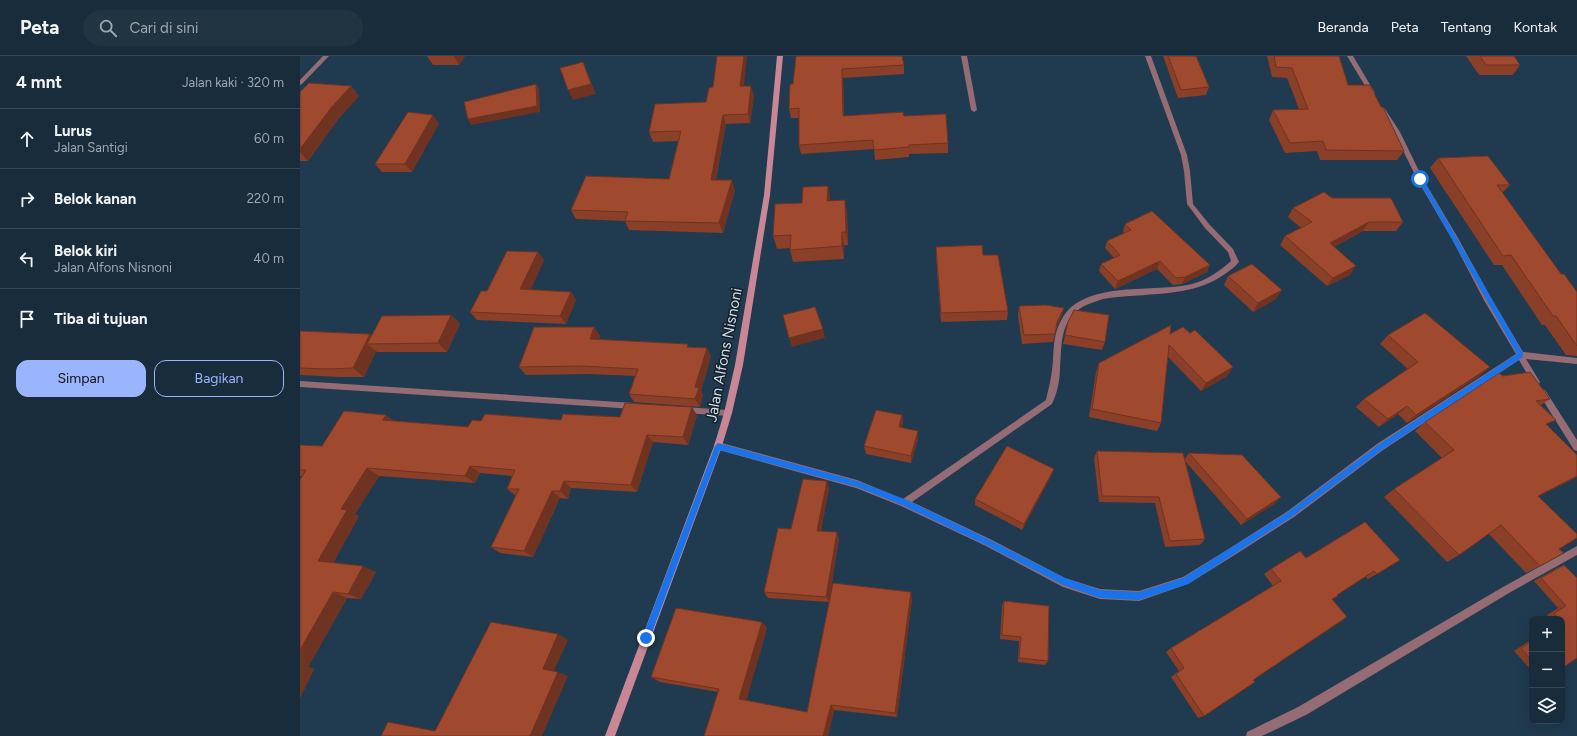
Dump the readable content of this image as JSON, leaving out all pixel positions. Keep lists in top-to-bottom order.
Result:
{
  "streets": {
    "main road": ["Jalan Alfons Nisnoni"]
  },
  "page": {
    "header": "Peta",
    "search": "Cari di sini",
    "nav": [
      "Beranda",
      "Peta",
      "Tentang",
      "Kontak"
    ],
    "heading": ["4 mnt", "Jalan kaki · 320 m"],
    "list": [
      ["Lurus", "Jalan Santigi", "60 m"],
      ["Belok kanan", "220 m"],
      ["Belok kiri", "Jalan Alfons Nisnoni", "40 m"],
      "Tiba di tujuan"
    ],
    "buttons": ["Simpan", "Bagikan"],
    "map_buttons": ["+", "−"]
  }
}
